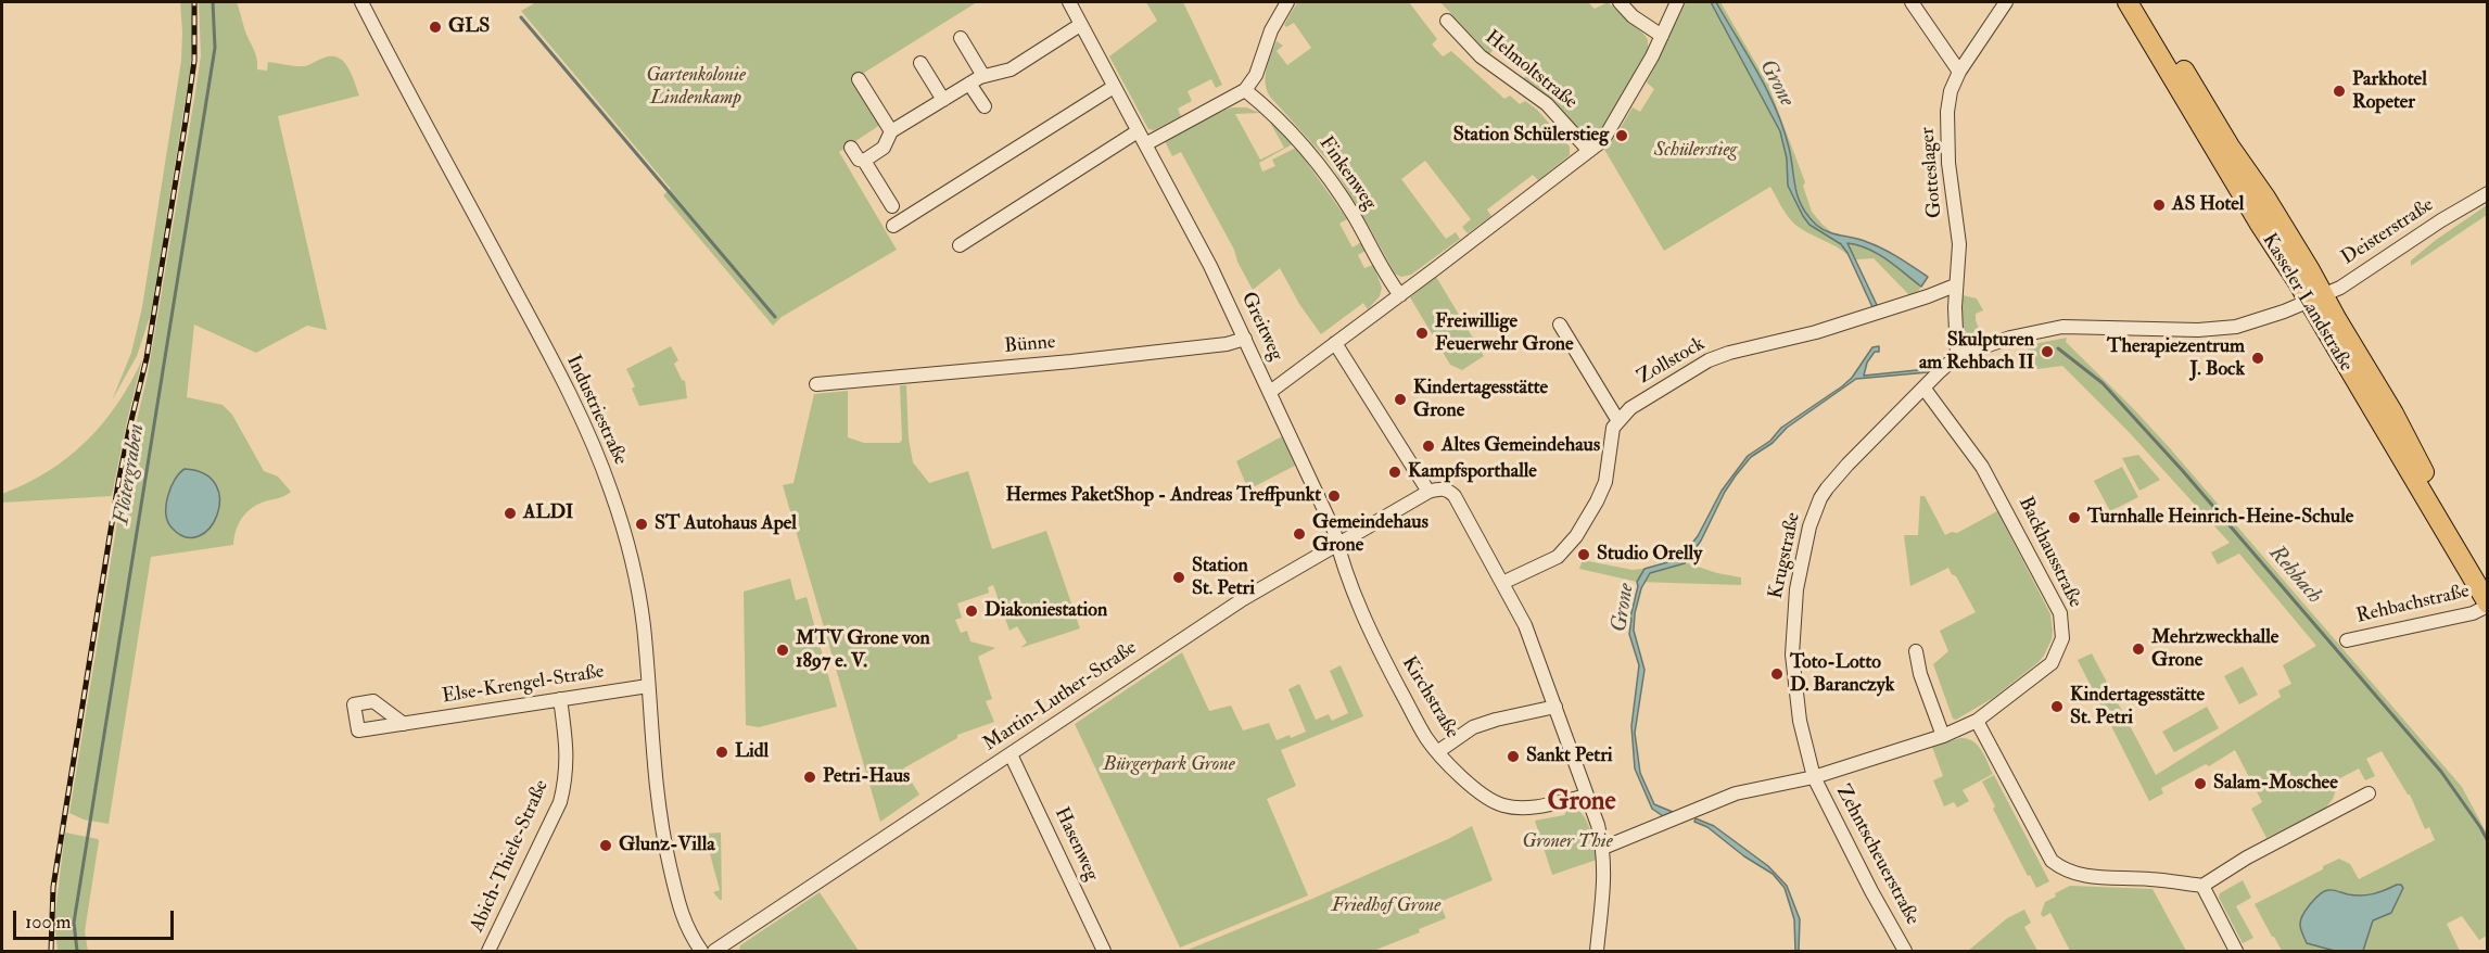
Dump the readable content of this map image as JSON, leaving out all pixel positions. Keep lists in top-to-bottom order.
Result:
{
  "streets": {
    "main road": ["Kasseler Landstraße"],
    "street": [
      "Helmoltstraße",
      "Gotteslager",
      "Finkenweg",
      "Deisterstraße",
      "Greitweg",
      "Bünne",
      "Zollstock",
      "Industriestraße",
      "Backhausstraße",
      "Krugstraße",
      "Rehbachstraße",
      "Else-Krengel-Straße",
      "Martin-Luther-Straße",
      "Kirchstraße",
      "Hasenweg",
      "Zehntscheuerstraße",
      "Abich-Thiele-Straße"
    ]
  },
  "crossings": [
    ["Gotteslager", "Zollstock"],
    ["Gotteslager", "Krugstraße"],
    ["Deisterstraße", "Kasseler Landstraße"],
    ["Kasseler Landstraße", "Rehbachstraße"],
    ["Greitweg", "Bünne"],
    ["Greitweg", "Martin-Luther-Straße"],
    ["Greitweg", "Kirchstraße"],
    ["Industriestraße", "Else-Krengel-Straße"],
    ["Industriestraße", "Martin-Luther-Straße"],
    ["Backhausstraße", "Krugstraße"],
    ["Backhausstraße", "Zehntscheuerstraße"],
    ["Krugstraße", "Zehntscheuerstraße"],
    ["Else-Krengel-Straße", "Abich-Thiele-Straße"],
    ["Martin-Luther-Straße", "Kirchstraße"],
    ["Martin-Luther-Straße", "Hasenweg"]
  ],
  "districts": ["Grone"],
  "water": ["Grone", "Flötergraben", "Rehbach"],
  "parks": [
    "Gartenkolonie Lindenkamp",
    "Schülerstieg",
    "Bürgerpark Grone",
    "Groner Thie",
    "Friedhof Grone"
  ],
  "places": [
    "GLS",
    "Parkhotel Ropeter",
    "Station Schülerstieg",
    "AS Hotel",
    "Freiwillige Feuerwehr Grone",
    "Skulpturen am Rehbach II",
    "Therapiezentrum J. Bock",
    "Kindertagesstätte Grone",
    "Altes Gemeindehaus",
    "Kampfsporthalle",
    "Hermes PaketShop - Andreas Treffpunkt",
    "ALDI",
    "Turnhalle Heinrich-Heine-Schule",
    "ST Autohaus Apel",
    "Gemeindehaus Grone",
    "Studio Orelly",
    "Station St. Petri",
    "Diakoniestation",
    "Mehrzweckhalle Grone",
    "MTV Grone von 1897 e. V.",
    "Toto-Lotto D. Baranczyk",
    "Kindertagesstätte St. Petri",
    "Lidl",
    "Sankt Petri",
    "Petri-Haus",
    "Salam-Moschee",
    "Glunz-Villa"
  ],
  "scale_bar": "100 m"
}
